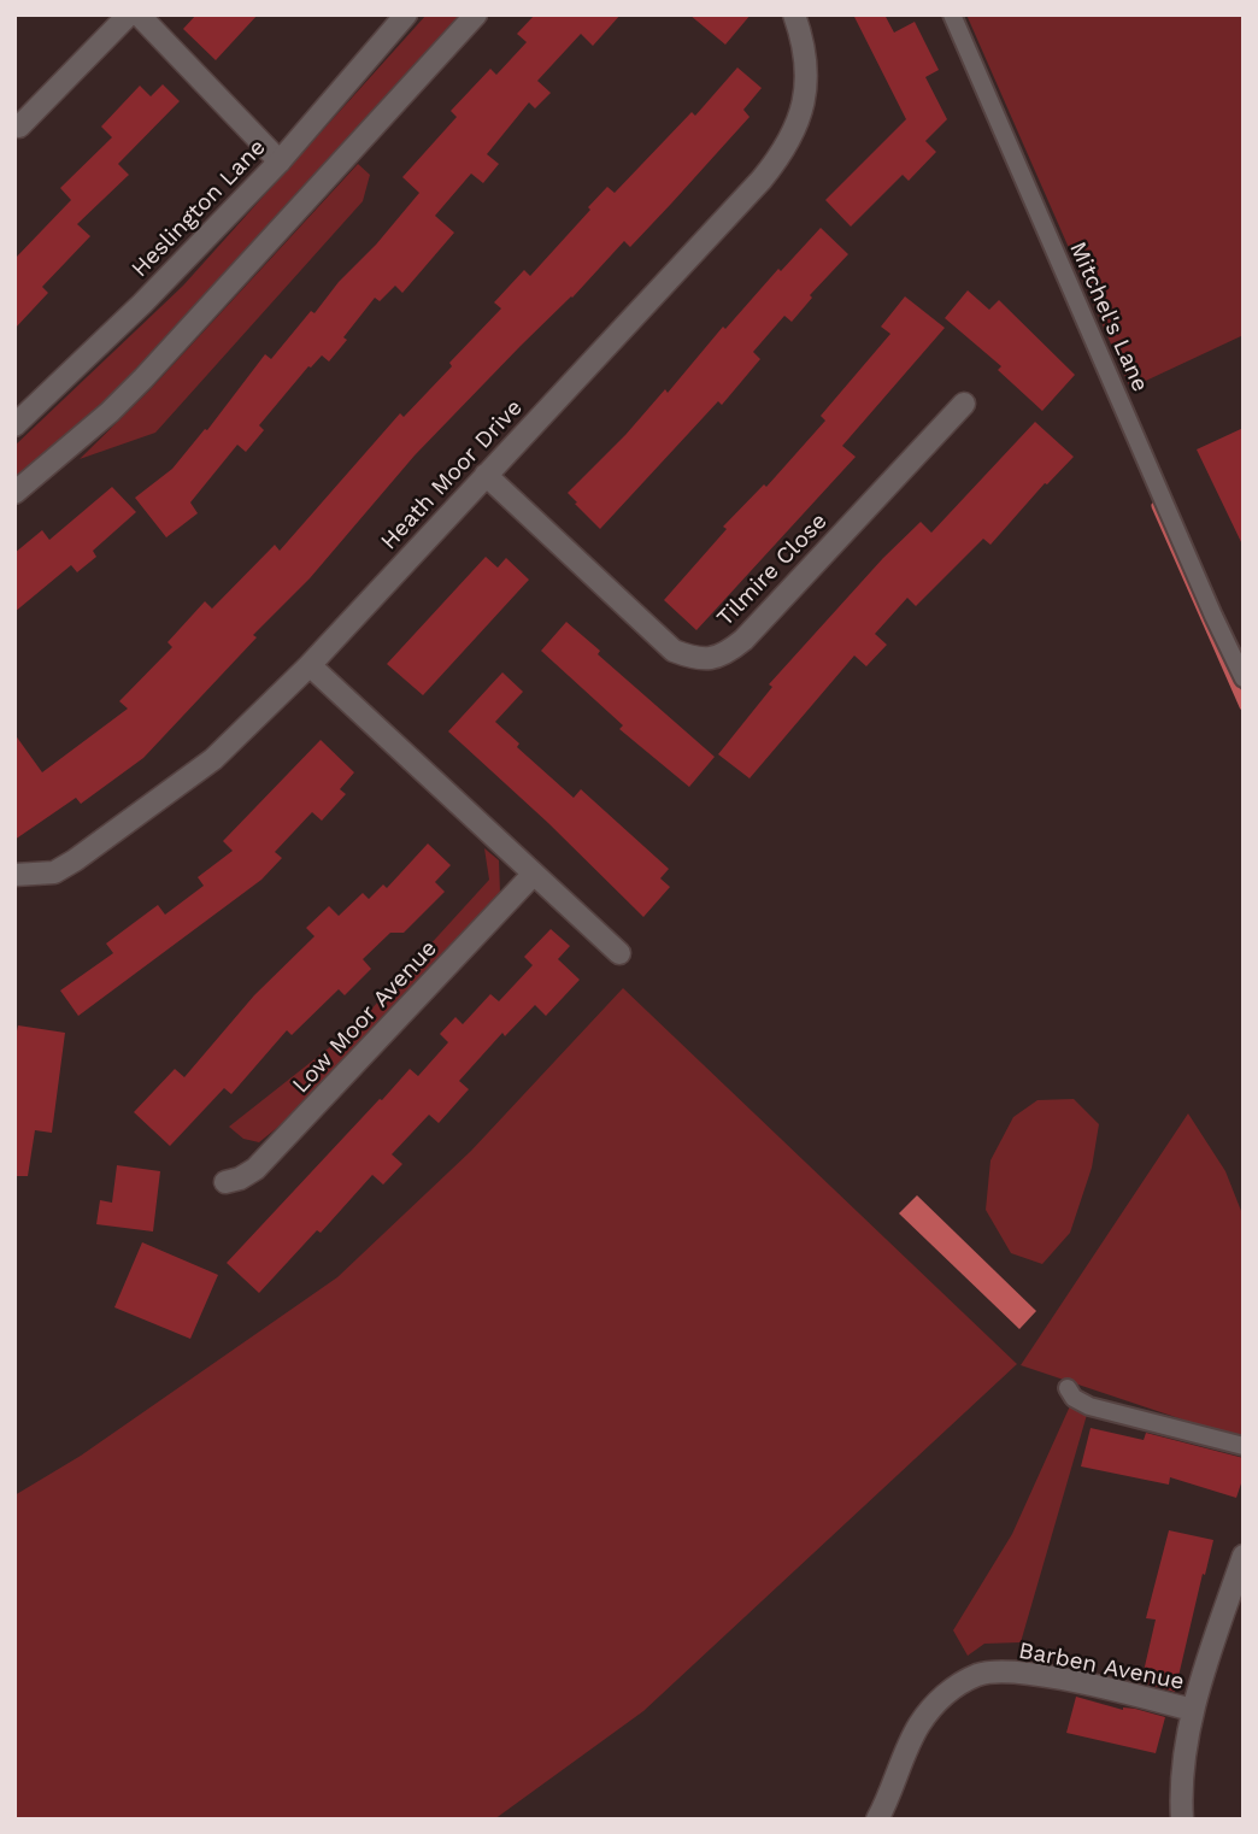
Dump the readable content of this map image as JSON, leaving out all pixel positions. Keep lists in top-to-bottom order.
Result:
{
  "streets": {
    "street": [
      "Heslington Lane",
      "Heath Moor Drive",
      "Tilmire Close",
      "Low Moor Avenue",
      "Barben Avenue"
    ],
    "lane": ["Mitchel's Lane"]
  },
  "crossings": [
    ["Heath Moor Drive", "Tilmire Close"]
  ]
}
